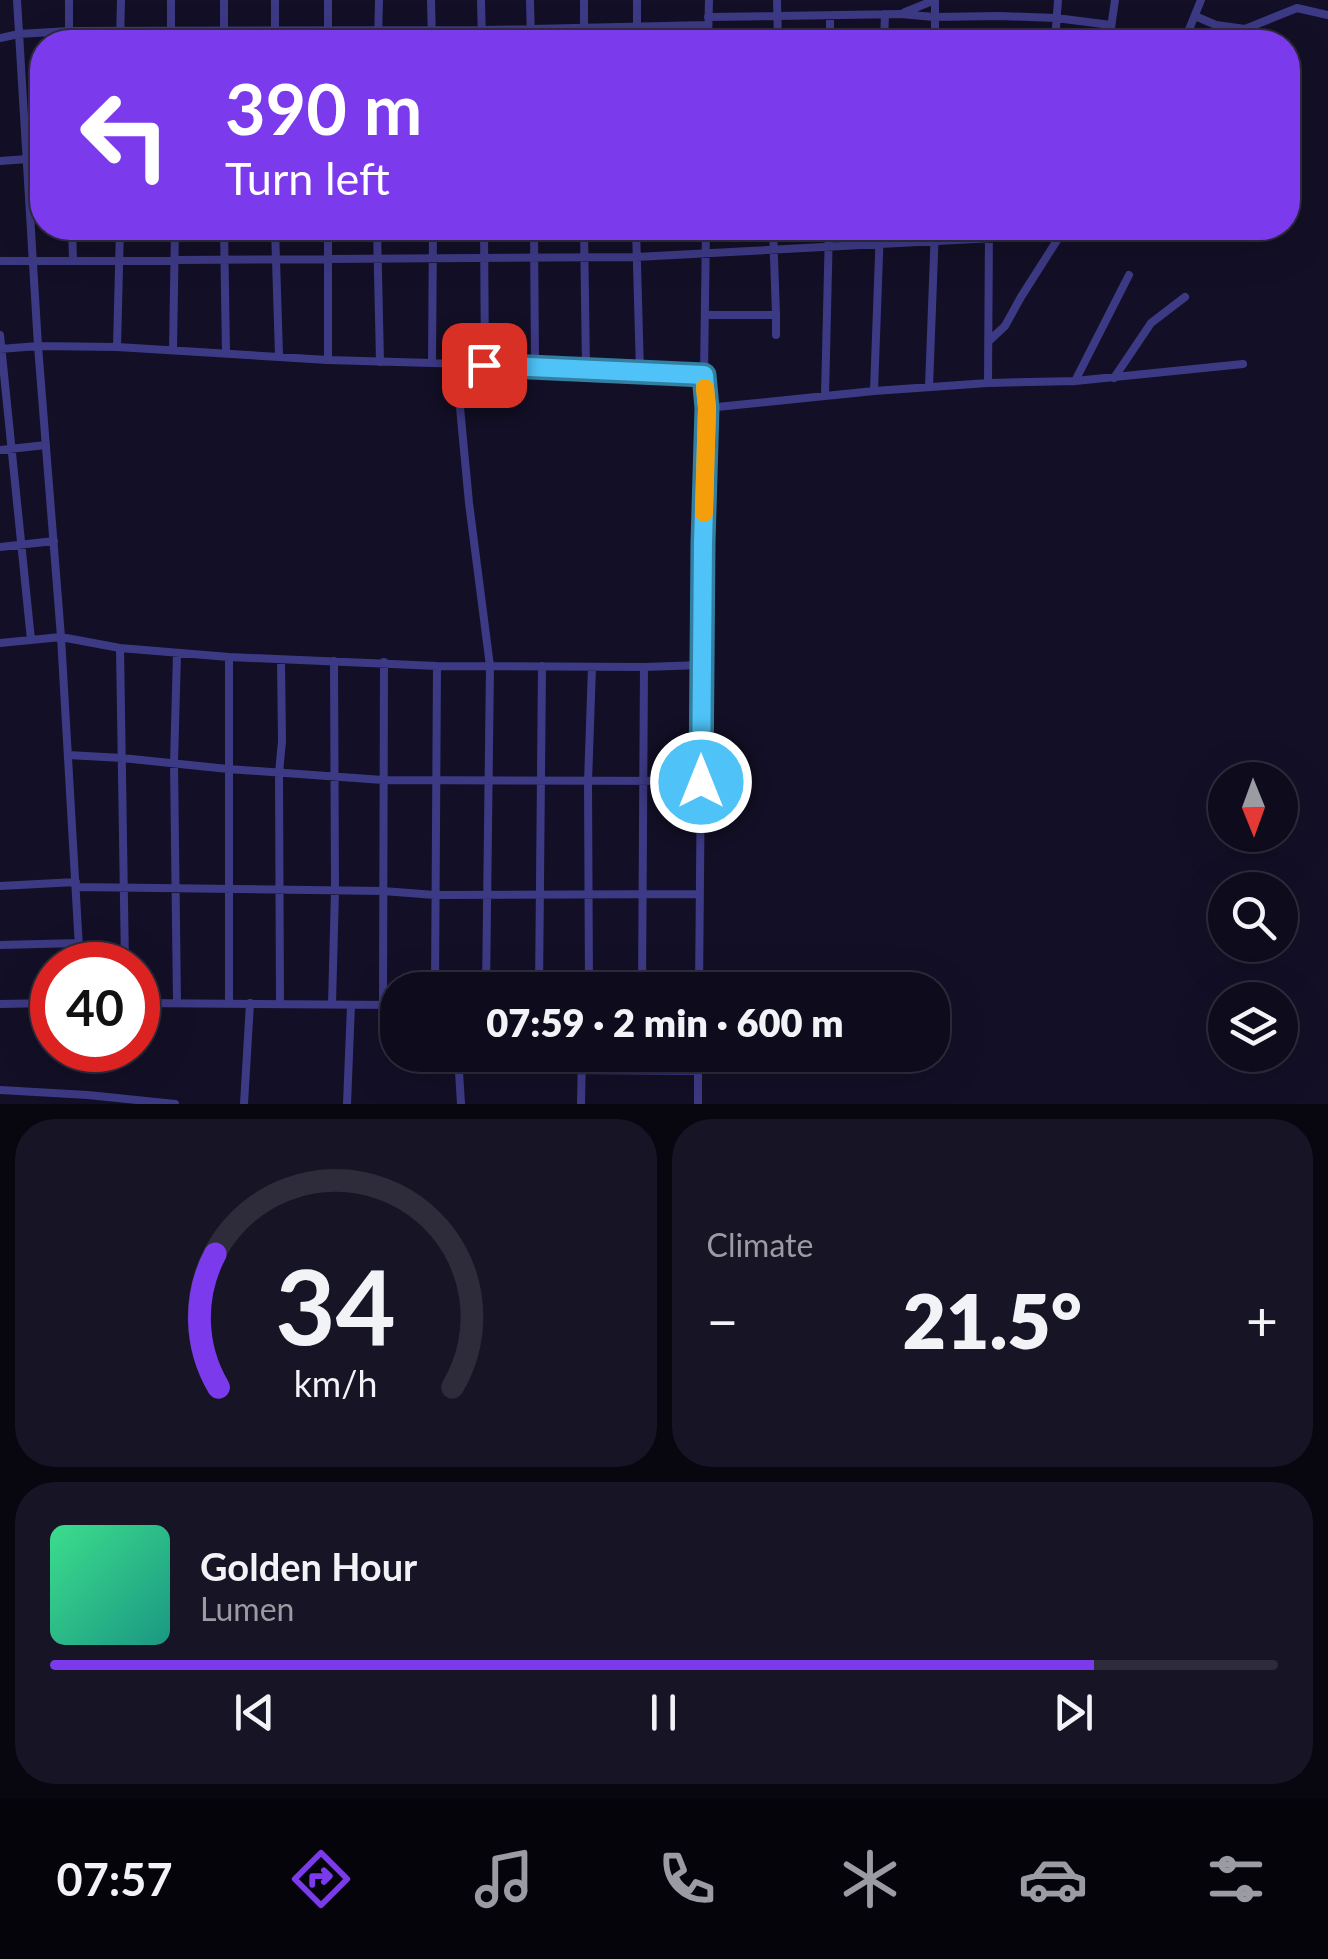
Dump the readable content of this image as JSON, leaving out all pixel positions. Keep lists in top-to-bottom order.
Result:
{
  "north": "bottom",
  "page": {
    "turn": ["390 m", "Turn left"],
    "limit": "40",
    "trip": "07:59 · 2 min · 600 m",
    "tile": "Climate",
    "heat": ["−", "21.5°", "+"],
    "song": ["Golden Hour", "Lumen"],
    "tabs": "07:57",
    "gauge": ["34", "km/h"]
  }
}
